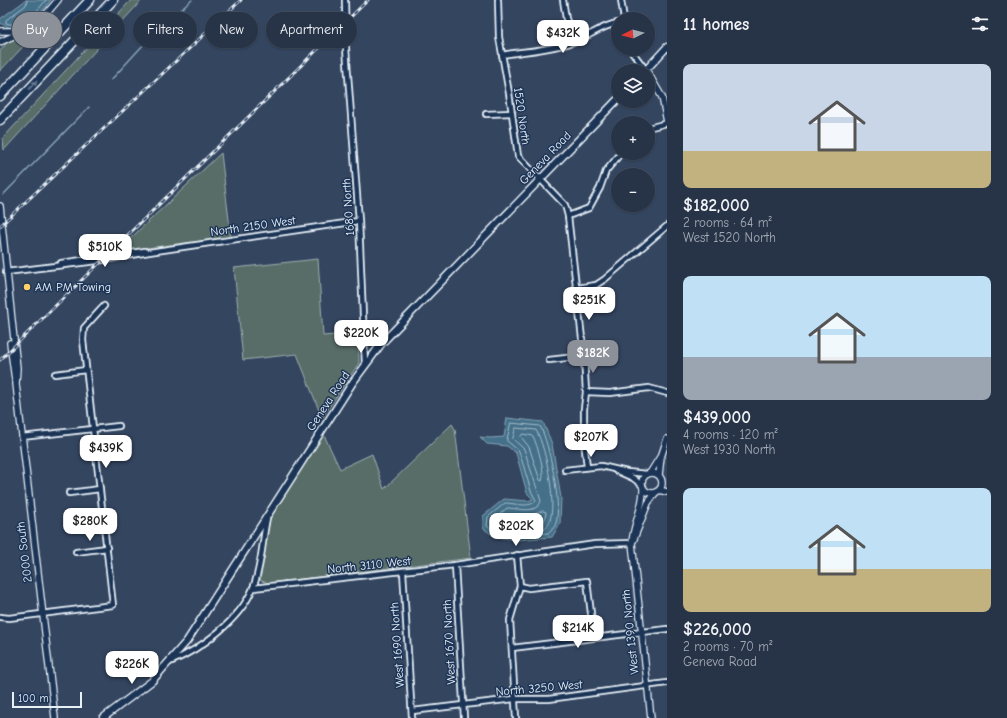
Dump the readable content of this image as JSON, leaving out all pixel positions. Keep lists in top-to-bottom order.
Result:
{
  "streets": {
    "main road": ["Geneva Road"],
    "street": [
      "1520 North",
      "1680 North",
      "North 2150 West",
      "2000 South",
      "North 3110 West",
      "West 1390 North",
      "West 1670 North",
      "West 1690 North",
      "North 3250 West"
    ]
  },
  "crossings": [
    ["1520 North", "Geneva Road"],
    ["Geneva Road", "1680 North"],
    ["1680 North", "North 2150 West"],
    ["North 2150 West", "2000 South"],
    ["North 3110 West", "West 1390 North"],
    ["North 3110 West", "West 1670 North"],
    ["North 3110 West", "West 1690 North"],
    ["West 1390 North", "North 3250 West"],
    ["West 1670 North", "North 3250 West"],
    ["West 1690 North", "North 3250 West"]
  ],
  "places": ["AM PM Towing"],
  "scale_bar": "100 m",
  "north": "left",
  "page": {
    "heading": "11 homes",
    "map_buttons": ["+", "−"],
    "chip": [
      "Buy",
      "Rent",
      "Filters",
      "New",
      "Apartment"
    ],
    "price": [
      "$432K",
      "$510K",
      "$251K",
      "$220K",
      "$182K",
      "$207K",
      "$439K",
      "$280K",
      "$202K",
      "$214K",
      "$226K"
    ],
    "list": [
      {
        "name": "$182,000",
        "note": "2 rooms · 64 m² · West 1520 North"
      },
      {
        "name": "$439,000",
        "note": "4 rooms · 120 m² · West 1930 North"
      },
      {
        "name": "$226,000",
        "note": "2 rooms · 70 m² · Geneva Road"
      }
    ],
    "scale": "100 m"
  }
}
